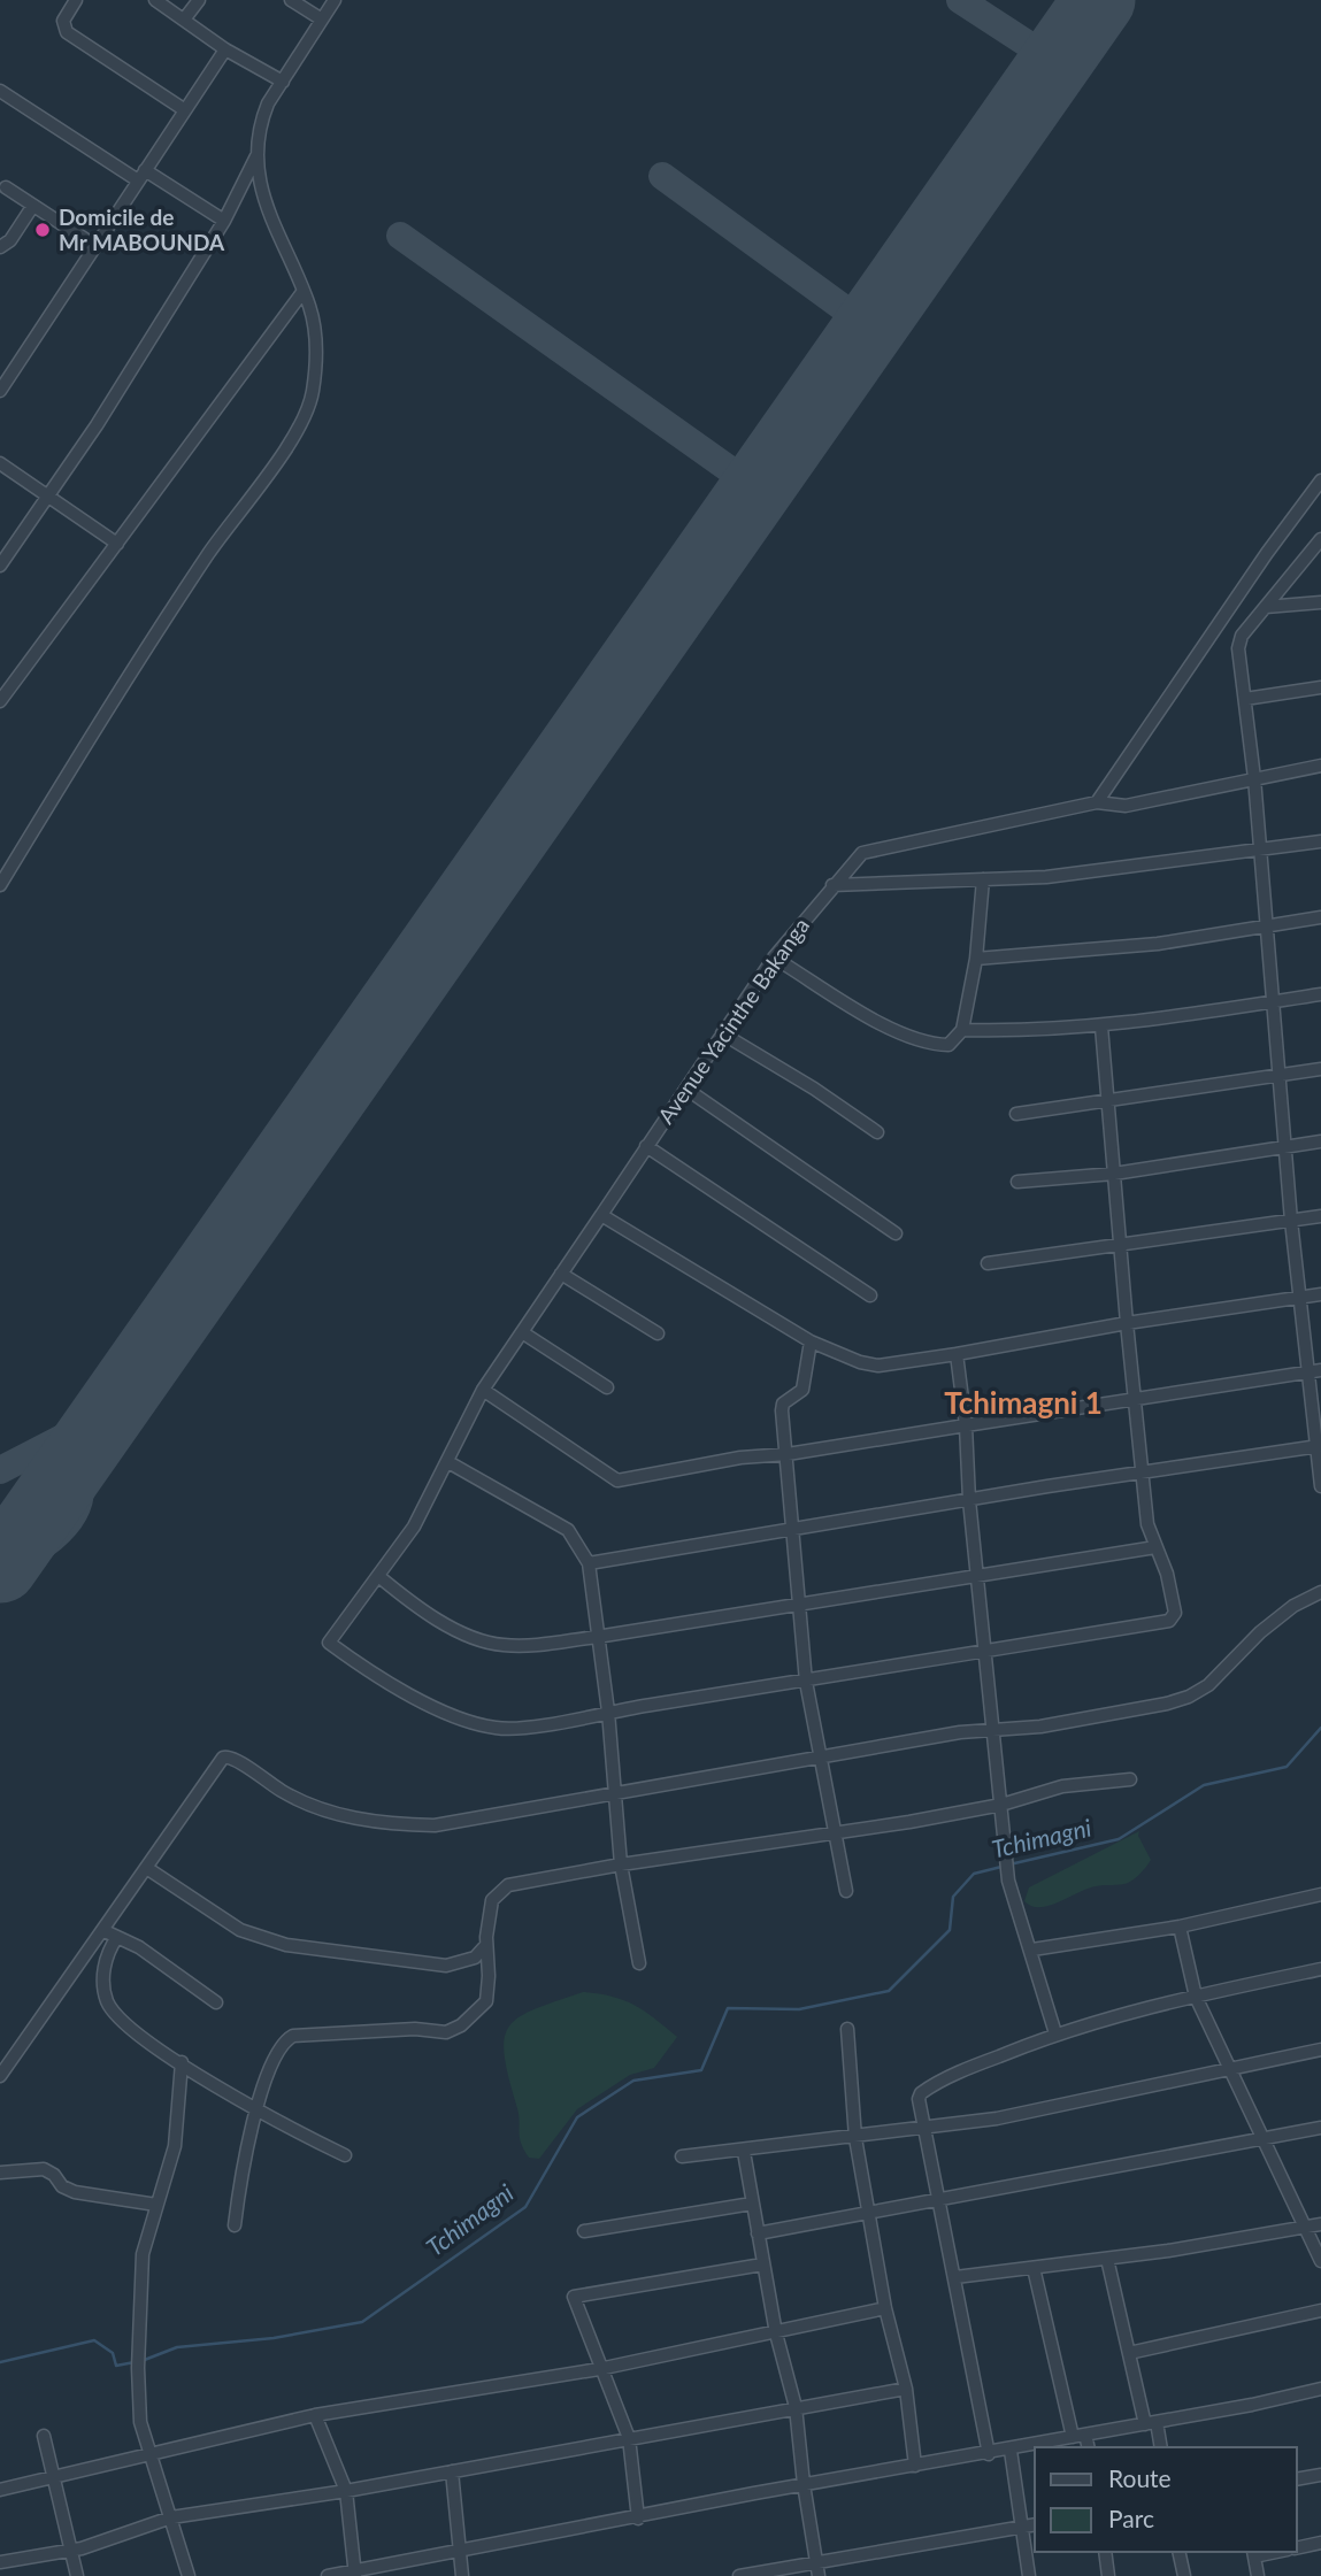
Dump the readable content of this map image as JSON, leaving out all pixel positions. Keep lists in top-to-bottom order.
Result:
{
  "streets": {
    "street": ["Avenue Yacinthe Bakanga"]
  },
  "districts": ["Tchimagni 1"],
  "water": ["Tchimagni"],
  "places": ["Domicile de Mr MABOUNDA"],
  "legend": ["Route", "Parc"]
}
